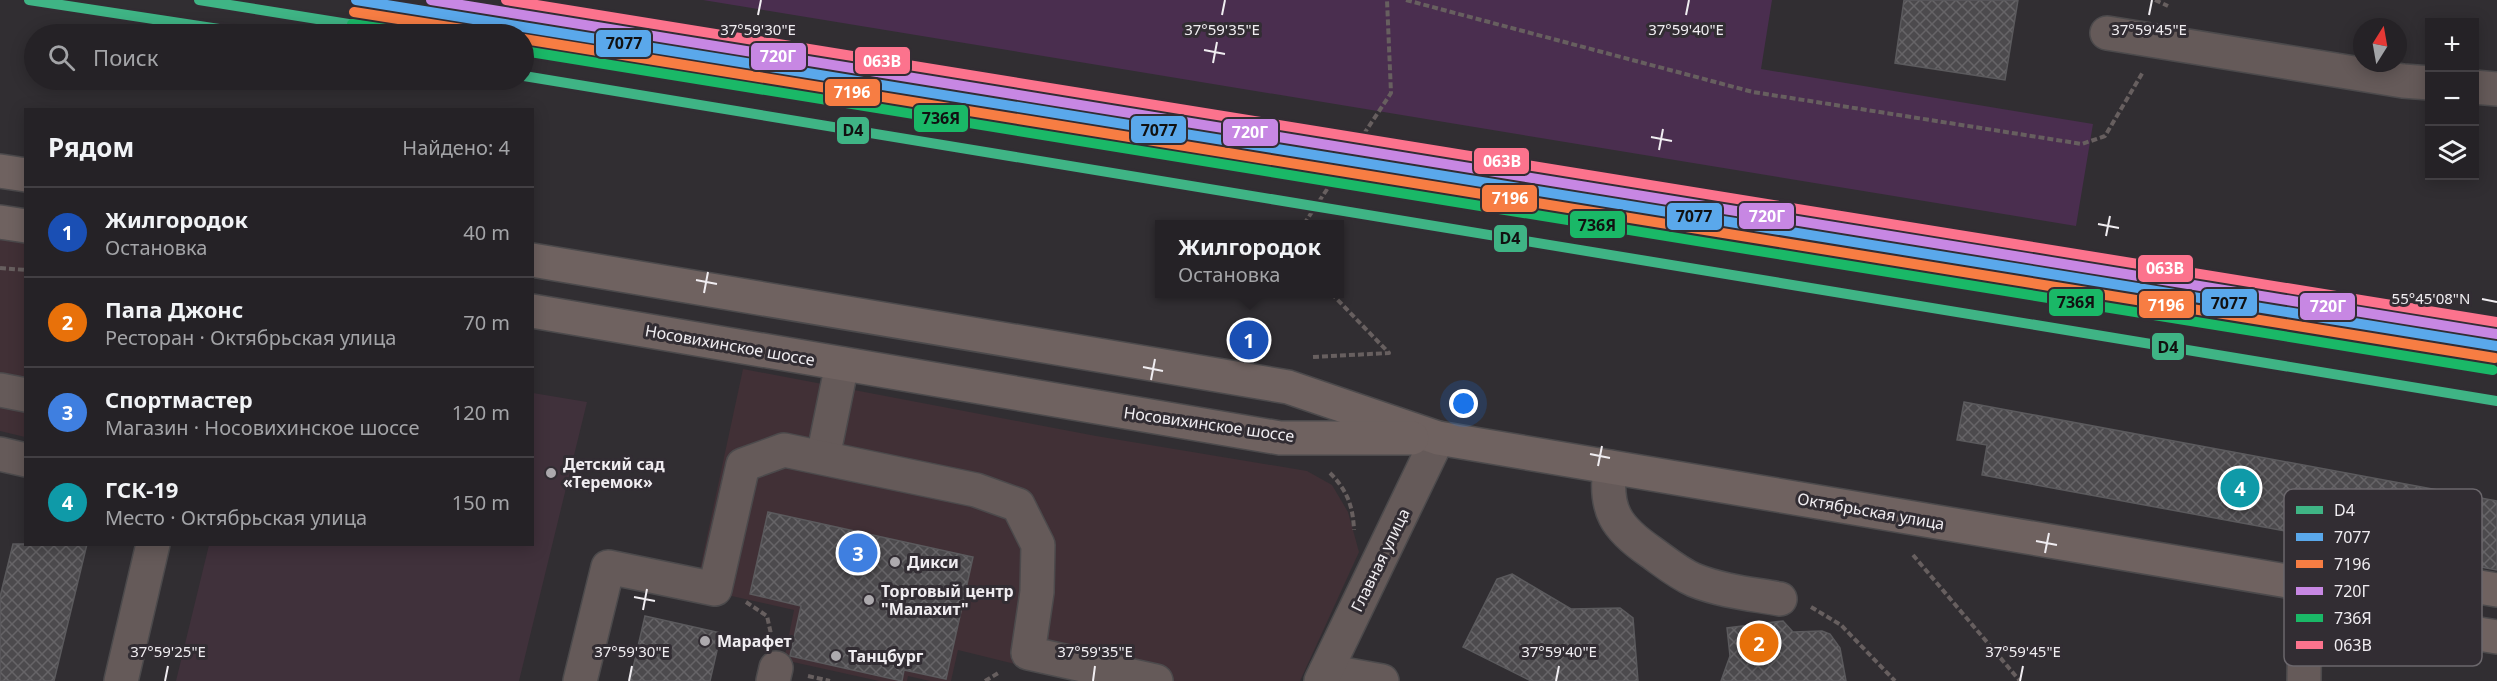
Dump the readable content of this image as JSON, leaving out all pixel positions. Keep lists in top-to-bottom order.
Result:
{
  "streets": {
    "main road": ["Носовихинское шоссе", "Октябрьская улица"],
    "street": ["Главная улица"]
  },
  "crossings": [
    ["Носовихинское шоссе", "Октябрьская улица"],
    ["Носовихинское шоссе", "Главная улица"],
    ["Октябрьская улица", "Главная улица"]
  ],
  "places": [
    "Детский сад «Теремок»",
    "Дикси",
    "Торговый центр \"Малахит\"",
    "Марафет",
    "Танцбург"
  ],
  "lines": [
    "transit line D4",
    "transit line 7077",
    "transit line 720Г",
    "transit line 063В",
    "transit line 7196",
    "transit line 736Я"
  ],
  "legend": [
    "D4",
    "7077",
    "7196",
    "720Г",
    "736Я",
    "063В"
  ],
  "north": "top",
  "page": {
    "map_buttons": ["+", "−"],
    "search": "Поиск",
    "heading": ["Рядом", "Найдено: 4"],
    "list": [
      {
        "mark": "1",
        "name": "Жилгородок",
        "note": "Остановка",
        "value": "40 m"
      },
      {
        "mark": "2",
        "name": "Папа Джонс",
        "note": "Ресторан · Октябрьская улица",
        "value": "70 m"
      },
      {
        "mark": "3",
        "name": "Спортмастер",
        "note": "Магазин · Носовихинское шоссе",
        "value": "120 m"
      },
      {
        "mark": "4",
        "name": "ГСК-19",
        "note": "Место · Октябрьская улица",
        "value": "150 m"
      }
    ],
    "popup": ["Жилгородок", "Остановка"],
    "pins": [
      "1",
      "4",
      "3",
      "2"
    ]
  },
  "coordinates": [
    "37°59'30\"E",
    "37°59'35\"E",
    "37°59'40\"E",
    "37°59'45\"E",
    "55°45'08\"N",
    "37°59'25\"E"
  ]
}
